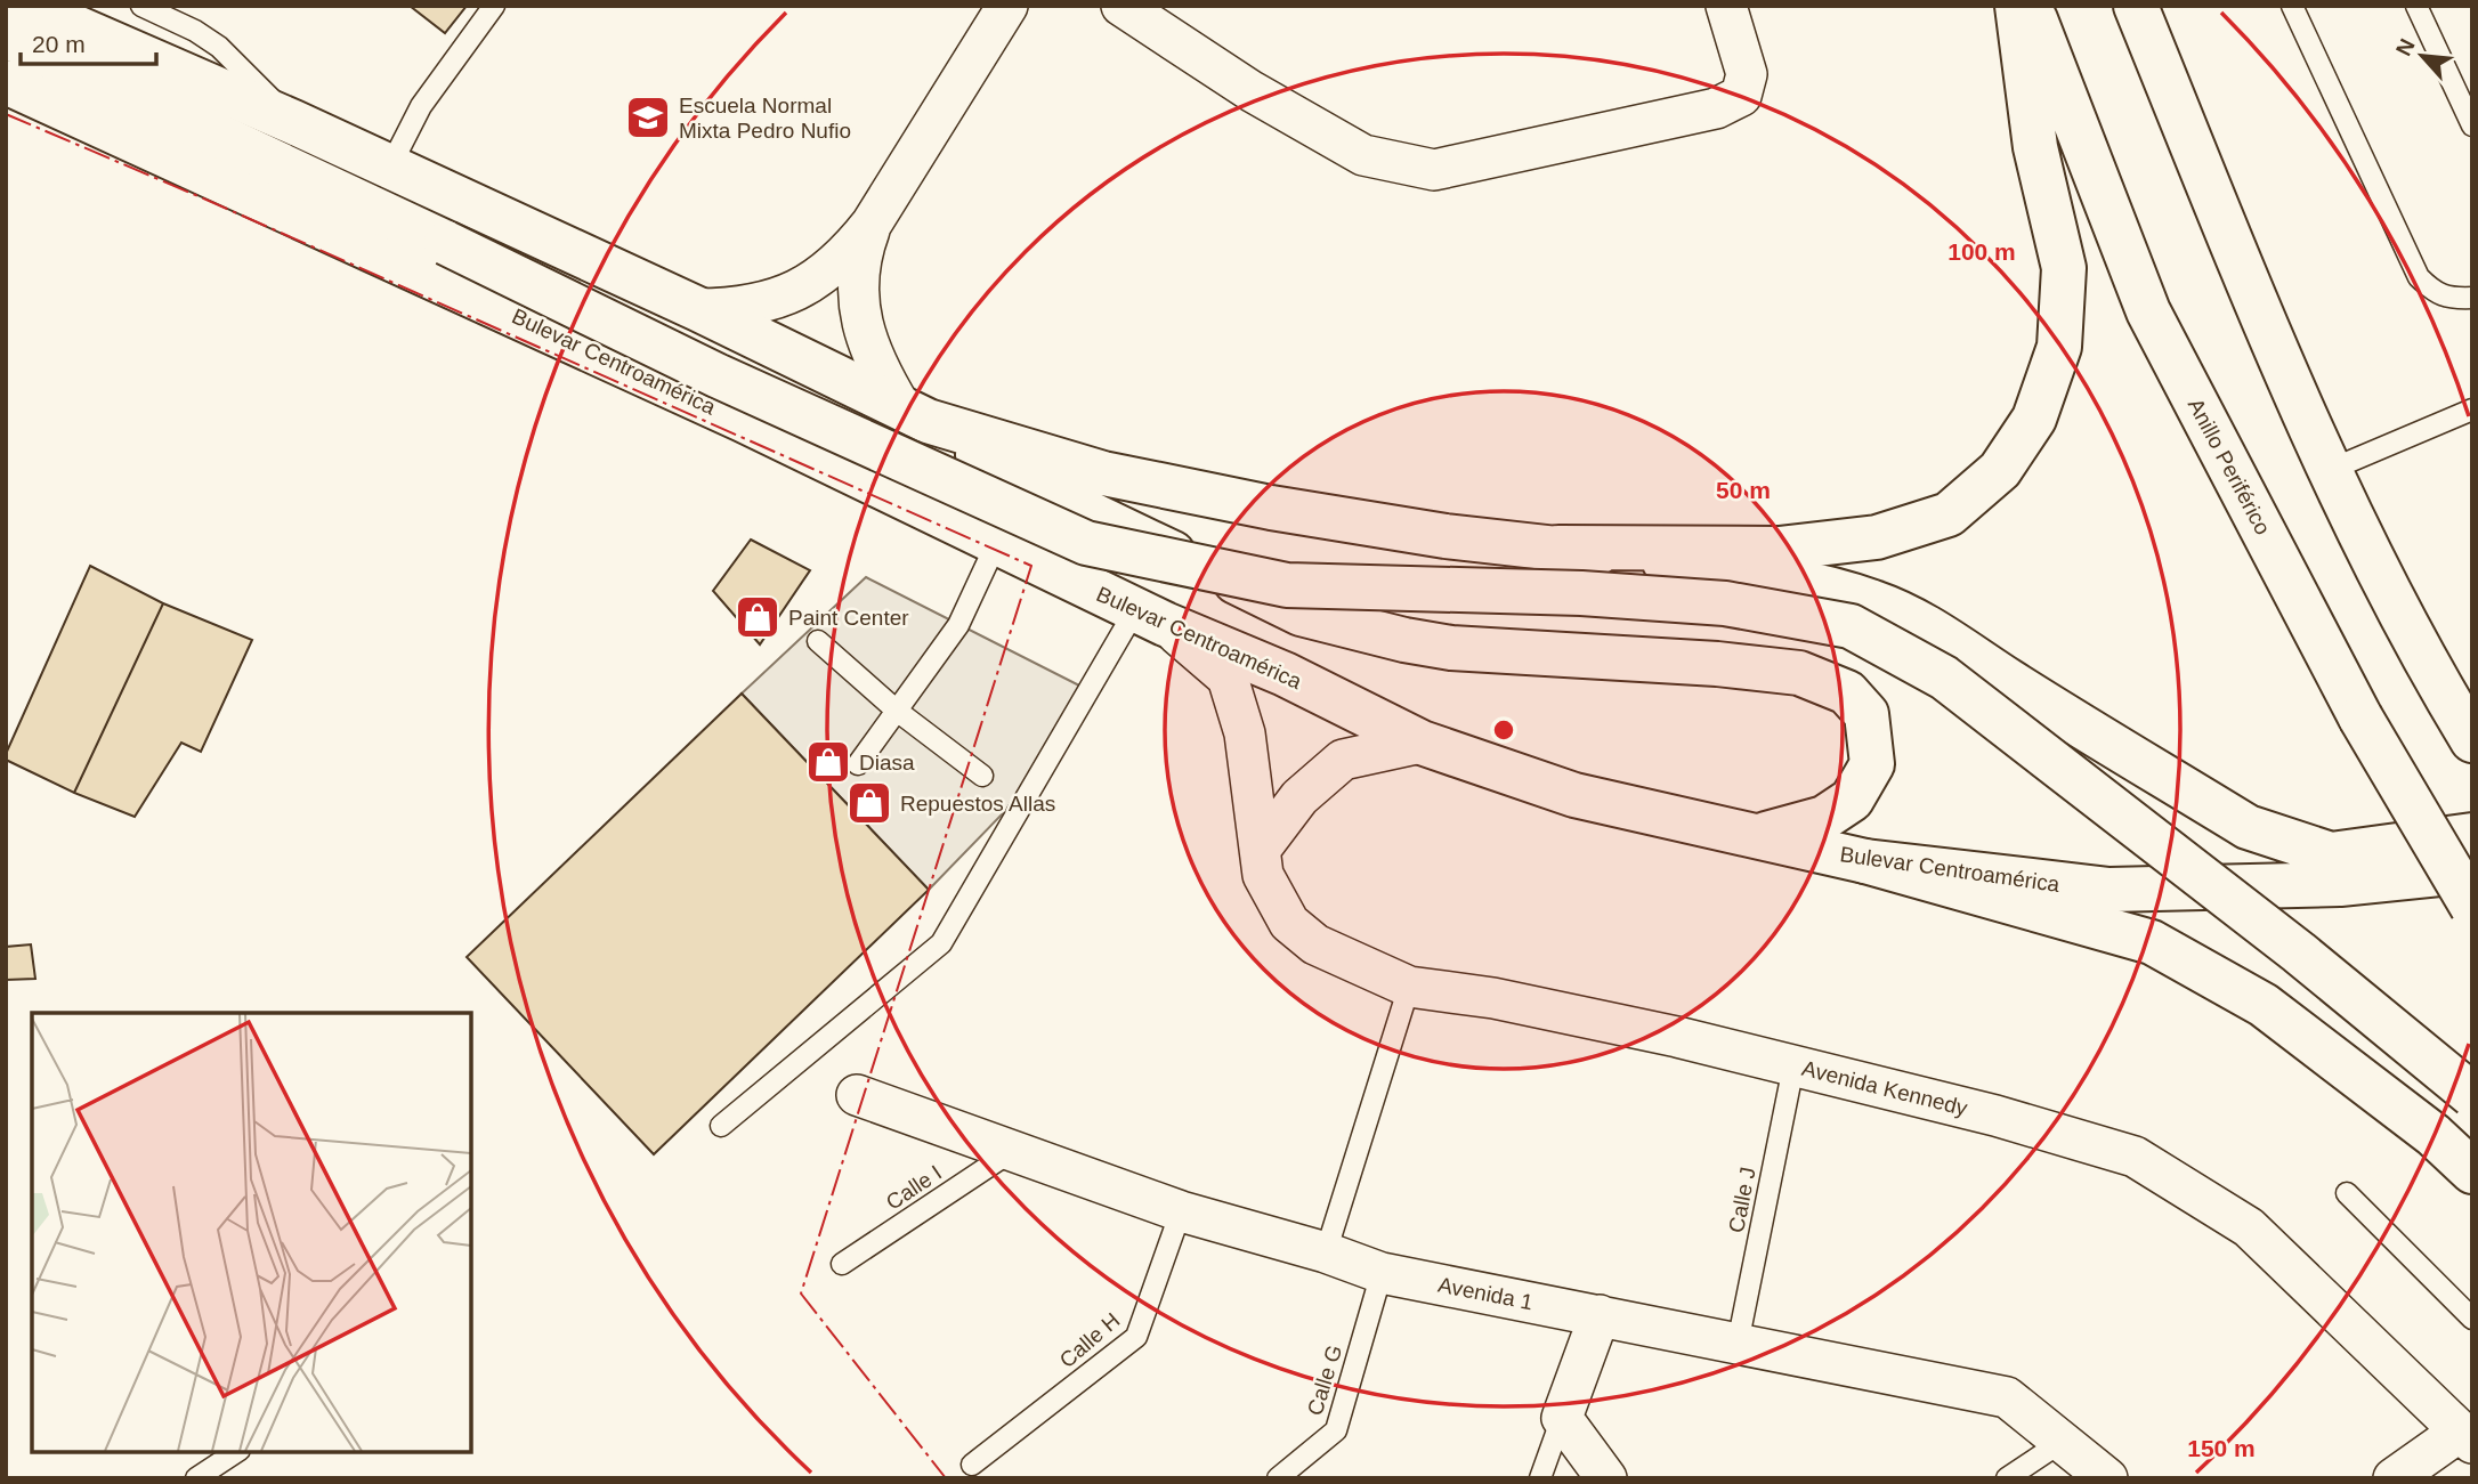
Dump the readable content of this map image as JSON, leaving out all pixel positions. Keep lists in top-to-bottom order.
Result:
{
  "streets": {
    "main road": ["Bulevar Centroamérica", "Anillo Periférico"],
    "street": ["Avenida Kennedy", "Avenida 1"],
    "lane": [
      "Calle I",
      "Calle J",
      "Calle H",
      "Calle G"
    ]
  },
  "crossings": [
    ["Bulevar Centroamérica", "Avenida Kennedy"],
    ["Avenida Kennedy", "Calle J"],
    ["Calle I", "Avenida 1"],
    ["Calle J", "Avenida 1"],
    ["Avenida 1", "Calle H"],
    ["Avenida 1", "Calle G"]
  ],
  "places": {
    "school or university": ["Escuela Normal Mixta Pedro Nufio"],
    "shop": ["Paint Center", "Diasa", "Repuestos Allas"]
  },
  "scale_bar": "20 m",
  "north": "top left",
  "rings": ["100 m", "50 m", "150 m"]
}
